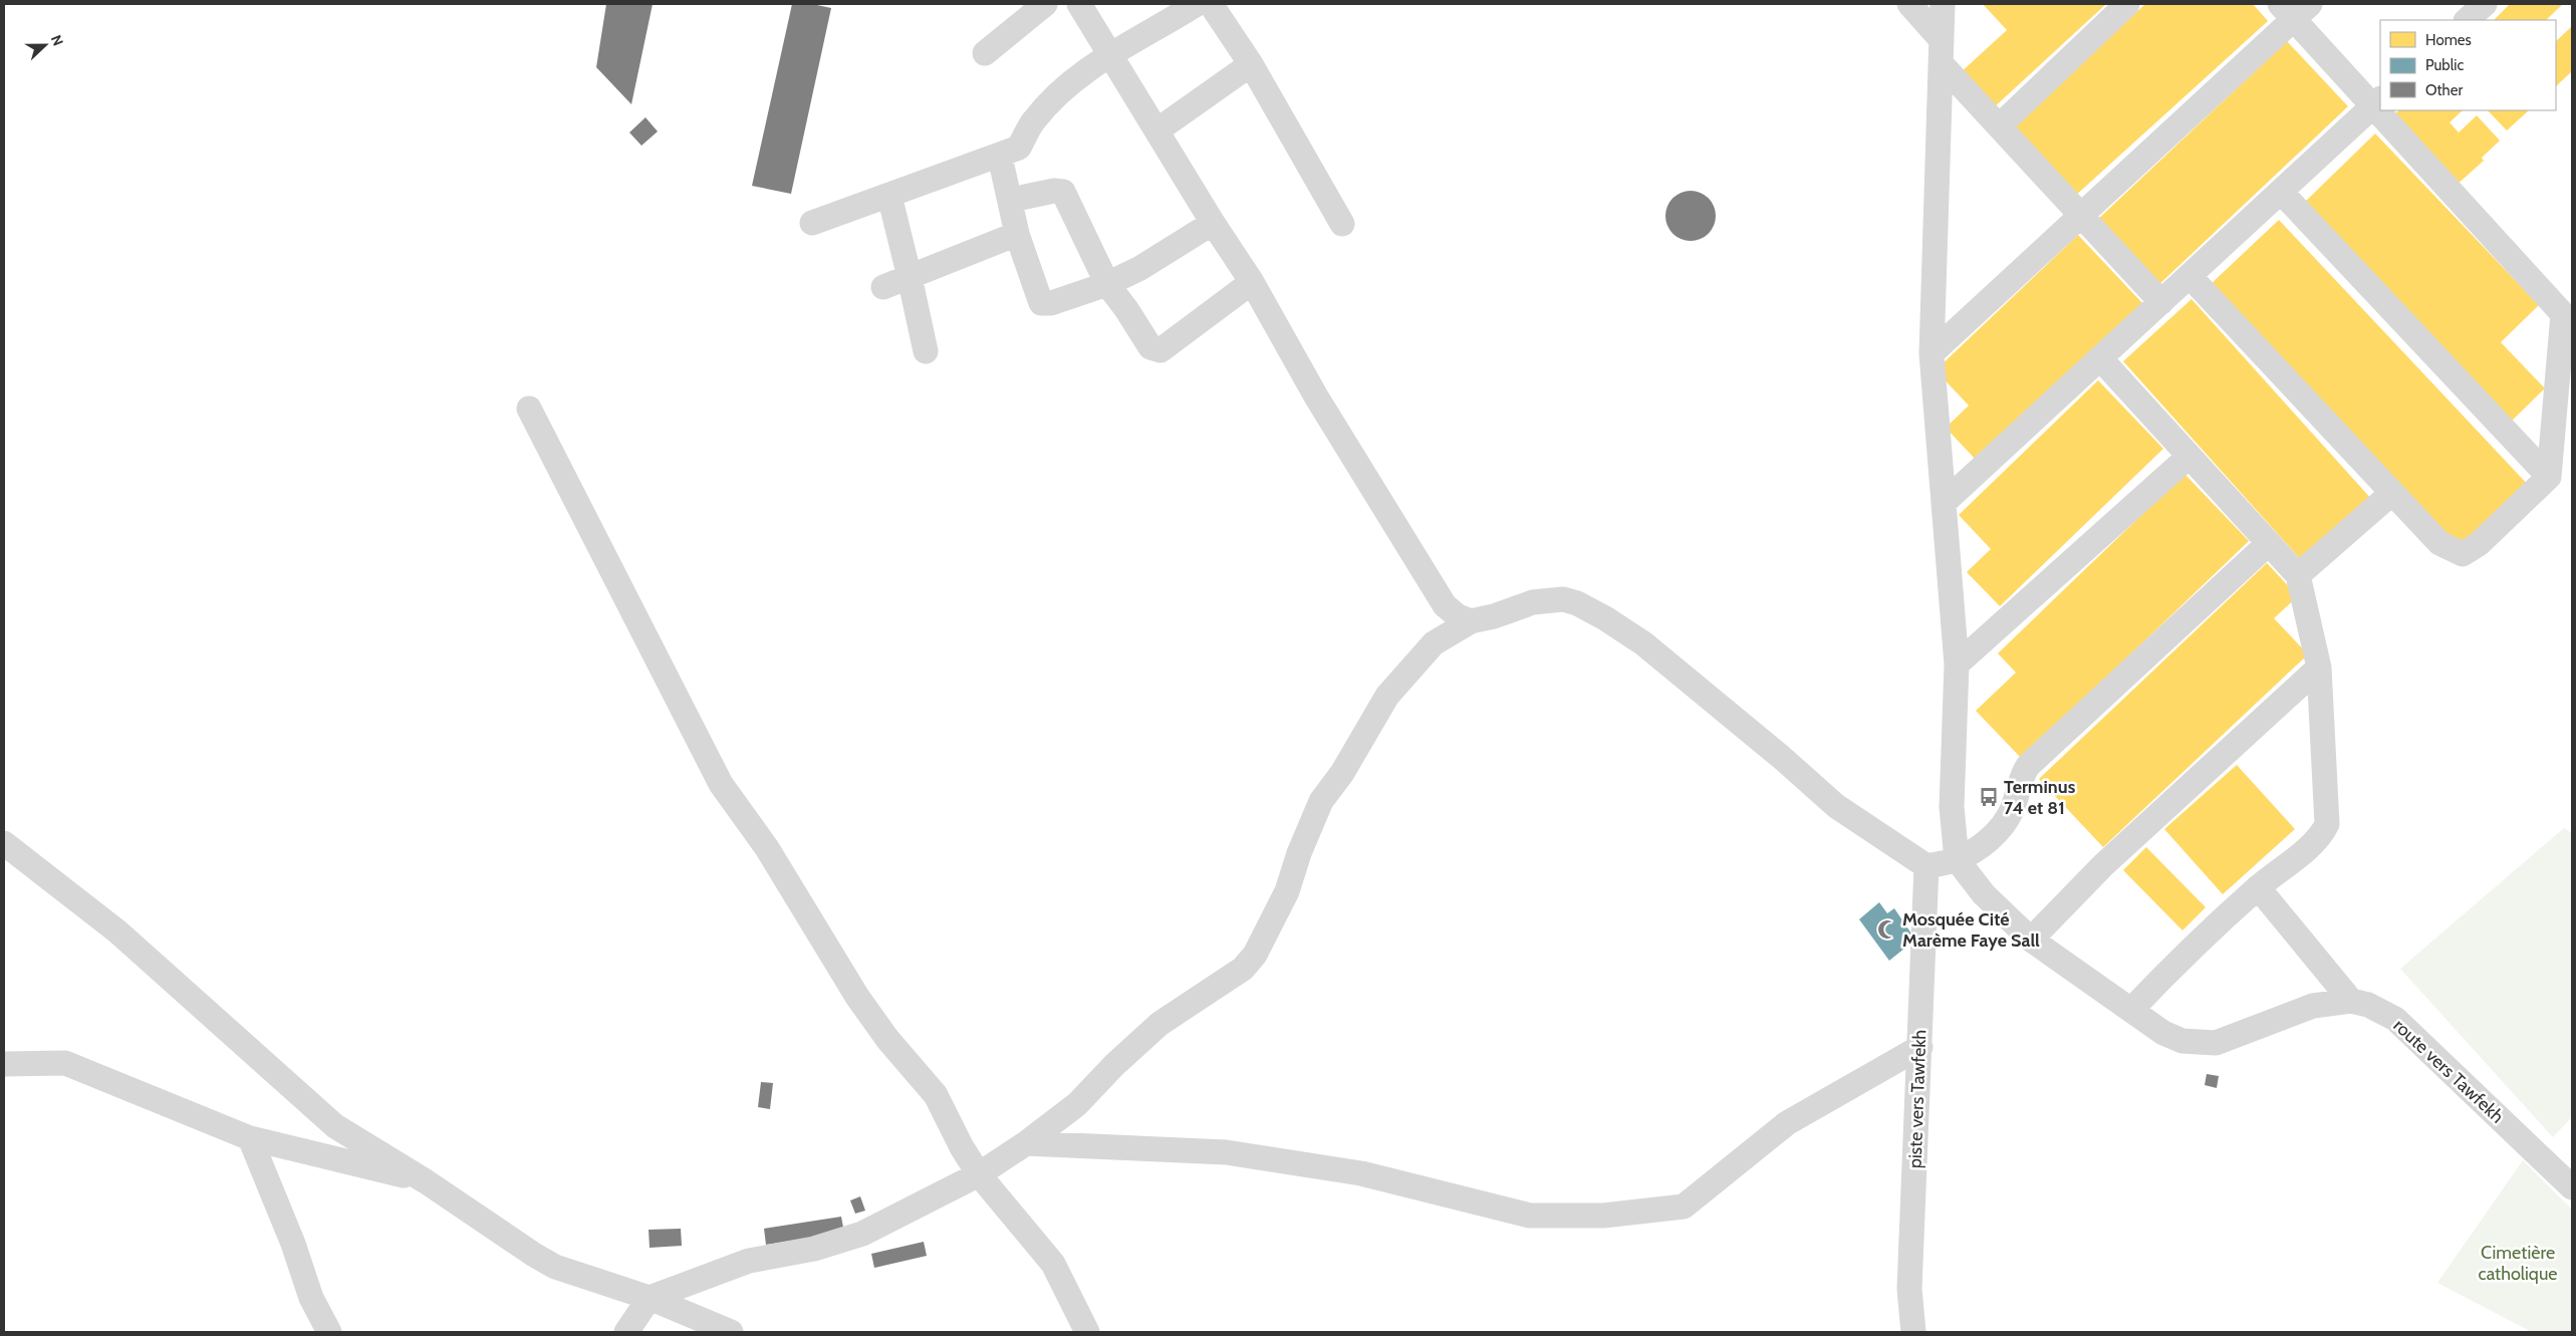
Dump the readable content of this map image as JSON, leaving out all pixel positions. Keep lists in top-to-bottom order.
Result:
{
  "streets": {
    "street": ["route vers Tawfekh", "piste vers Tawfekh"]
  },
  "parks": ["Cimetière catholique"],
  "places": {
    "bus stop": ["Terminus 74 et 81"],
    "mosque": ["Mosquée Cité Marème Faye Sall"]
  },
  "legend": ["Homes", "Public", "Other"],
  "north": "right"
}
